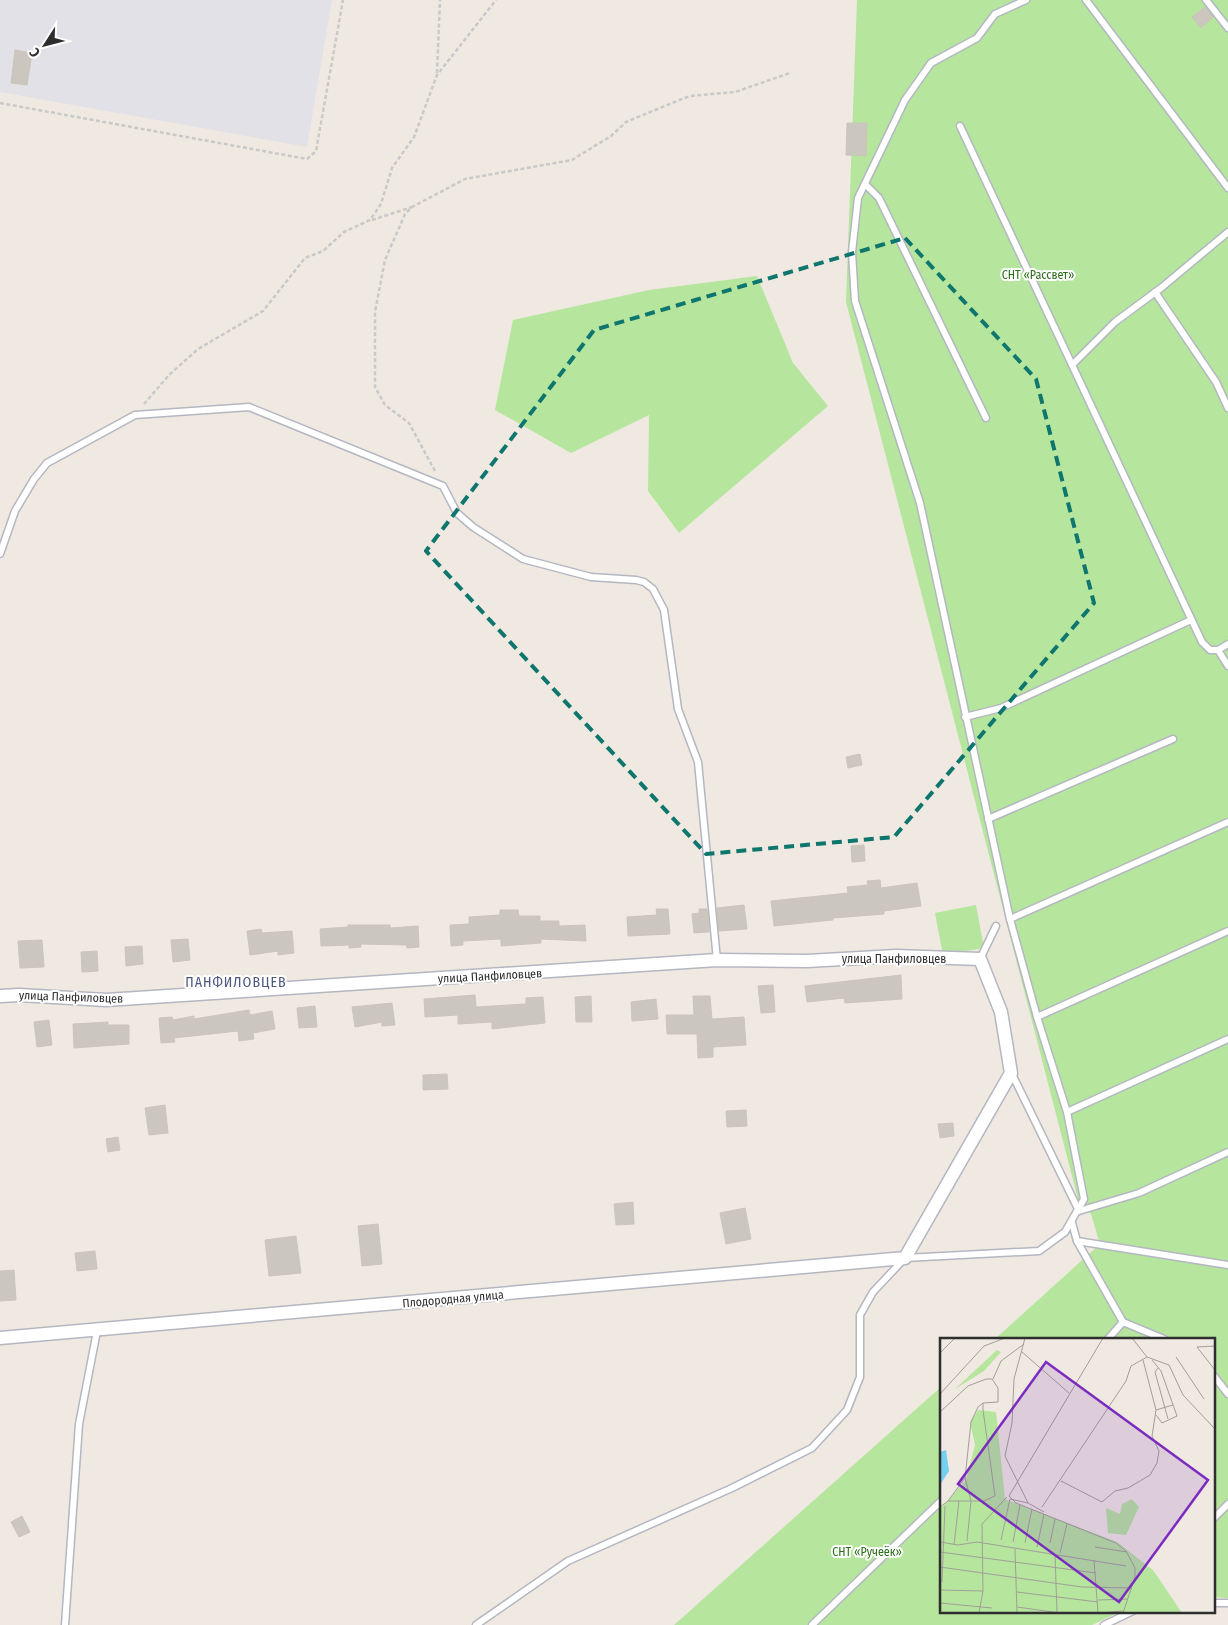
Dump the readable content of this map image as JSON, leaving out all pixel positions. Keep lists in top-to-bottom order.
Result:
{
  "streets": {
    "street": ["улица Панфиловцев", "Плодородная улица"]
  },
  "districts": ["ПАНФИЛОВЦЕВ"],
  "parks": ["СНТ «Рассвет»", "СНТ «Ручеёк»"],
  "north": "bottom left"
}
